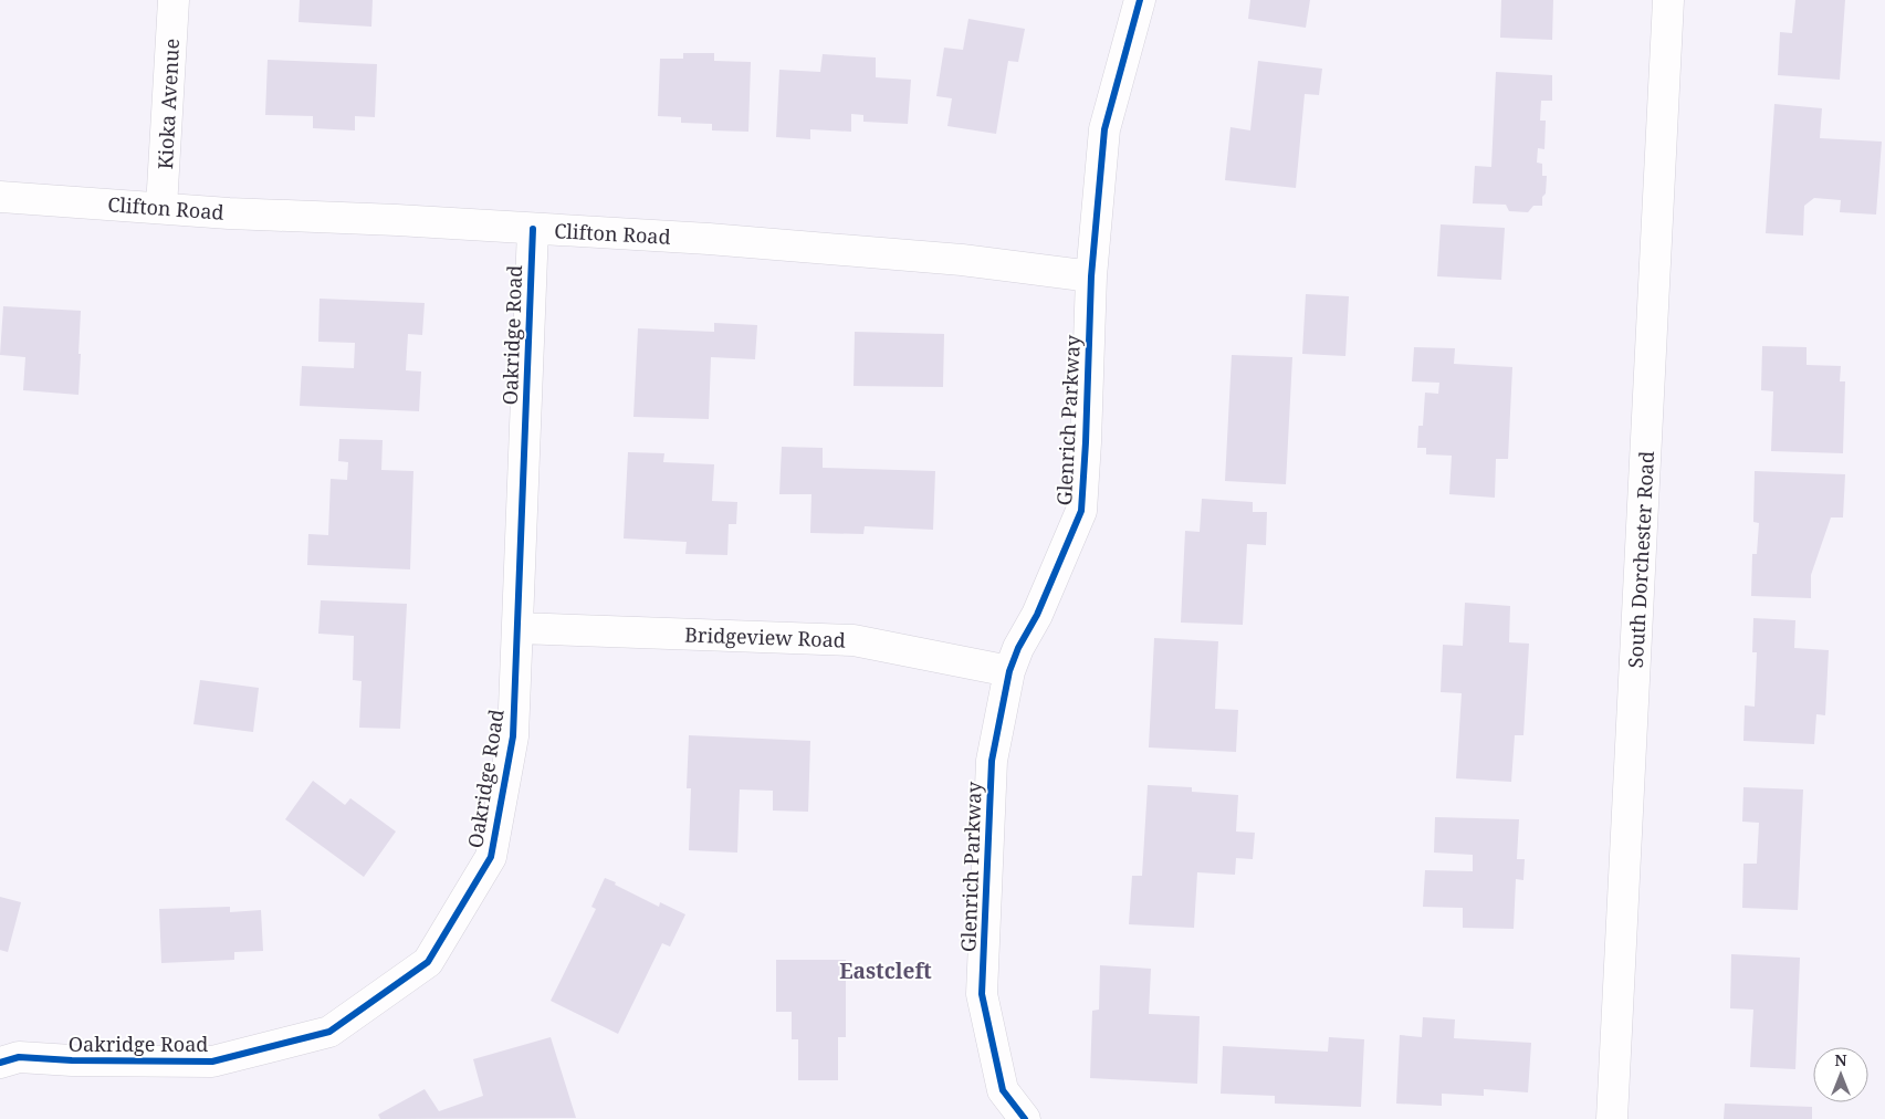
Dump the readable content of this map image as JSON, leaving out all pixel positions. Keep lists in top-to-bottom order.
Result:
{
  "streets": {
    "street": [
      "Kioka Avenue",
      "Clifton Road",
      "Oakridge Road",
      "Glenrich Parkway",
      "South Dorchester Road",
      "Bridgeview Road"
    ]
  },
  "crossings": [
    ["Kioka Avenue", "Clifton Road"],
    ["Clifton Road", "Oakridge Road"],
    ["Clifton Road", "Glenrich Parkway"],
    ["Oakridge Road", "Bridgeview Road"],
    ["Glenrich Parkway", "Bridgeview Road"]
  ],
  "districts": ["Eastcleft"],
  "north": "top"
}
